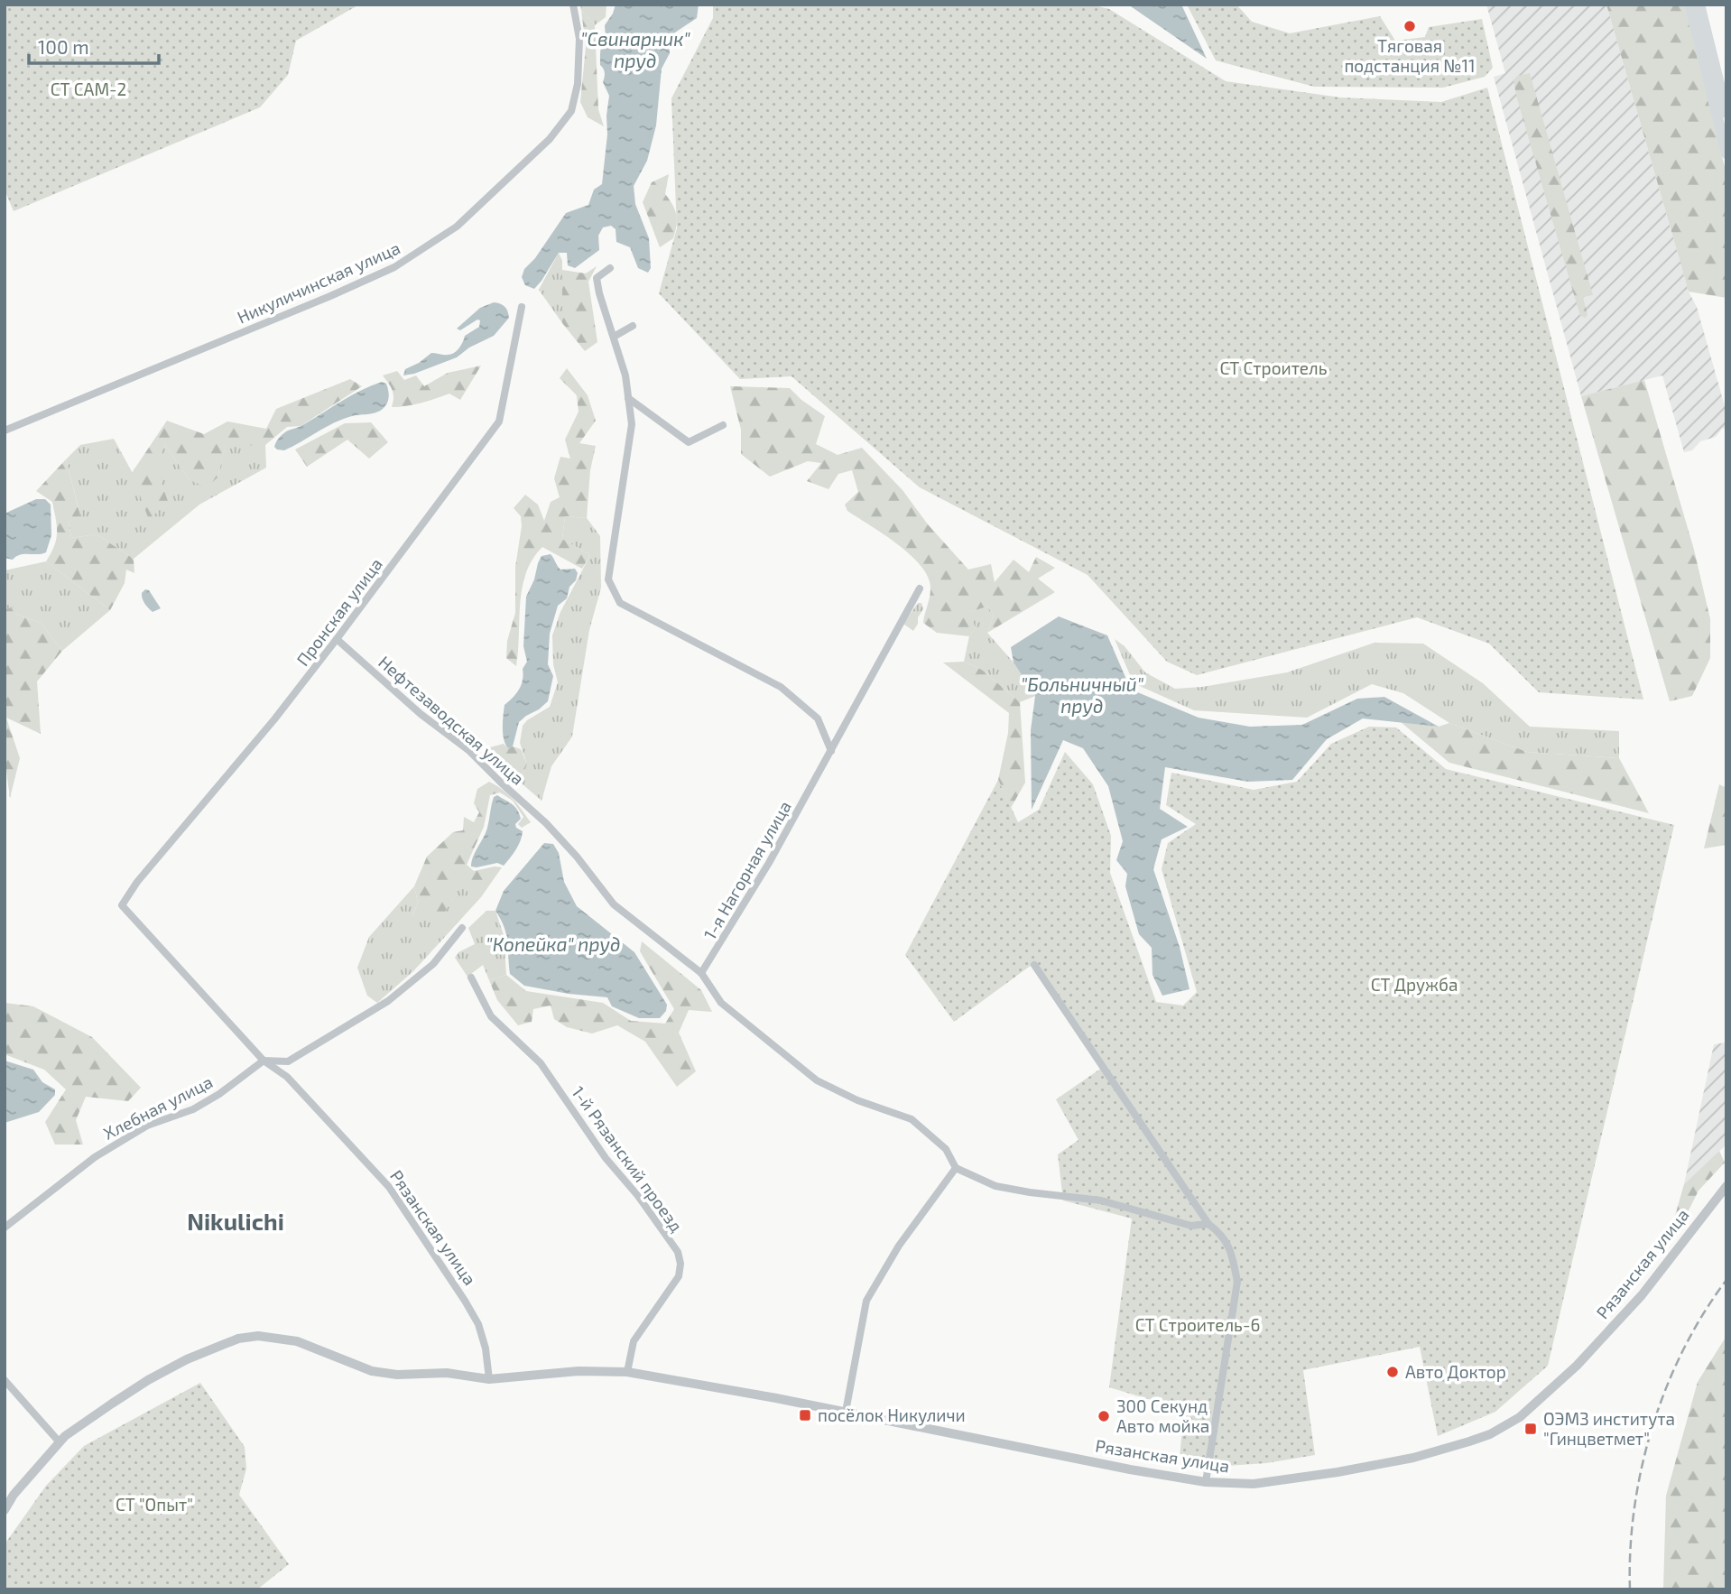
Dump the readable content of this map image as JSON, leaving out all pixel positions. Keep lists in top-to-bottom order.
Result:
{
  "streets": {
    "street": [
      "Никуличинская улица",
      "Пронская улица",
      "Нефтезаводская улица",
      "1-я Нагорная улица",
      "Хлебная улица",
      "1-й Рязанский проезд",
      "Рязанская улица"
    ]
  },
  "crossings": [
    ["Пронская улица", "Нефтезаводская улица"],
    ["Пронская улица", "Рязанская улица"],
    ["Нефтезаводская улица", "1-я Нагорная улица"],
    ["Хлебная улица", "Рязанская улица"],
    ["1-й Рязанский проезд", "Рязанская улица"]
  ],
  "districts": ["Nikulichi"],
  "water": ["\"Свинарник\" пруд", "\"Больничный\" пруд", "\"Копейка\" пруд"],
  "parks": [
    "СТ САМ-2",
    "СТ Строитель",
    "СТ Дружба",
    "СТ Строитель-6",
    "СТ \"Опыт\""
  ],
  "places": {
    "other": ["Тяговая подстанция №11", "Авто Доктор", "300 Секунд Авто мойка"],
    "transit": ["посёлок Никуличи", "ОЭМЗ института \"Гинцветмет\""]
  },
  "scale_bar": "100 m"
}
